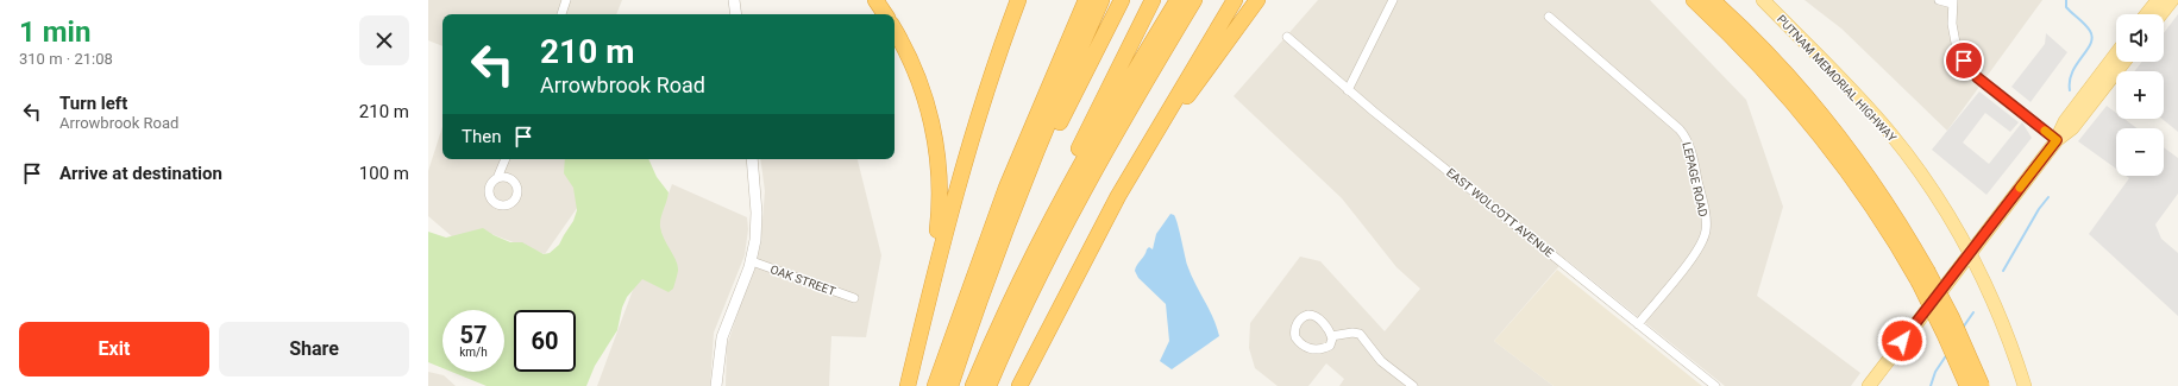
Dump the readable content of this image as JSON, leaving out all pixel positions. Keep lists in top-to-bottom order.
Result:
{
  "streets": {
    "main road": ["PUTNAM MEMORIAL HIGHWAY"],
    "street": ["LEPAGE ROAD", "EAST WOLCOTT AVENUE", "OAK STREET"]
  },
  "crossings": [
    ["LEPAGE ROAD", "EAST WOLCOTT AVENUE"]
  ],
  "page": {
    "heading": ["1 min", "310 m · 21:08"],
    "map_buttons": ["+", "−"],
    "turn": ["210 m", "Arrowbrook Road"],
    "list": [
      {
        "name": "Turn left",
        "note": "Arrowbrook Road",
        "value": "210 m"
      },
      {
        "name": "Arrive at destination",
        "value": "100 m"
      }
    ],
    "then": "Then",
    "speed": "57 km/h",
    "limit": "60",
    "buttons": ["Exit", "Share"]
  }
}
